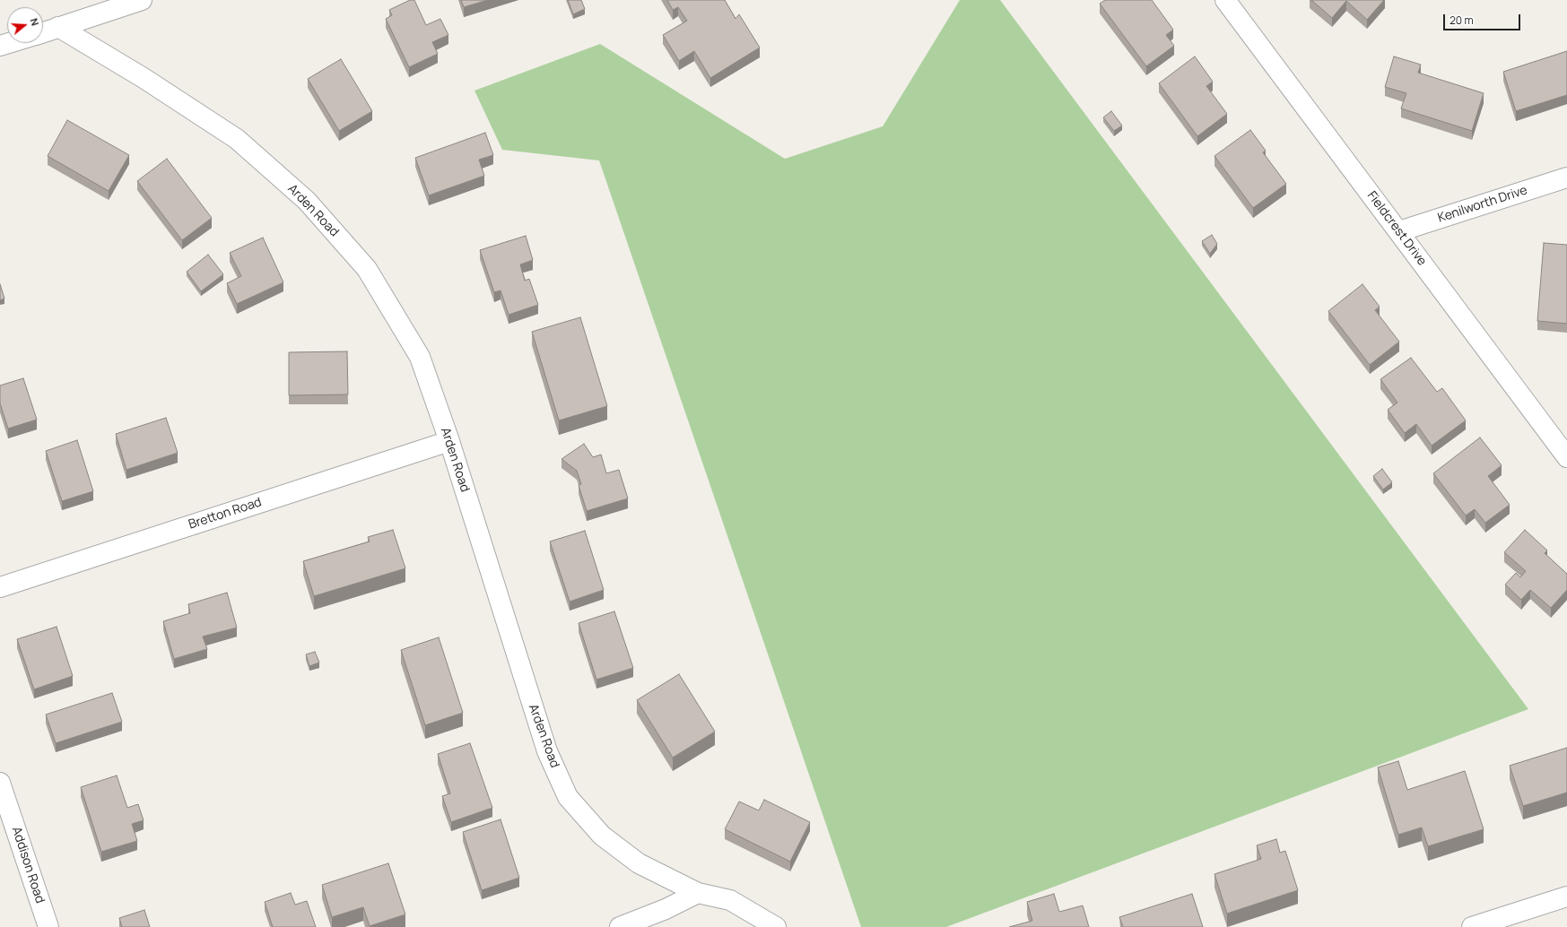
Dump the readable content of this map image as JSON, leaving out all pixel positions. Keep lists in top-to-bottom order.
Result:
{
  "streets": {
    "street": [
      "Kenilworth Drive",
      "Arden Road",
      "Fieldcrest Drive",
      "Bretton Road",
      "Addison Road"
    ]
  },
  "crossings": [
    ["Kenilworth Drive", "Fieldcrest Drive"],
    ["Arden Road", "Bretton Road"]
  ],
  "scale_bar": "20 m",
  "north": "right"
}
